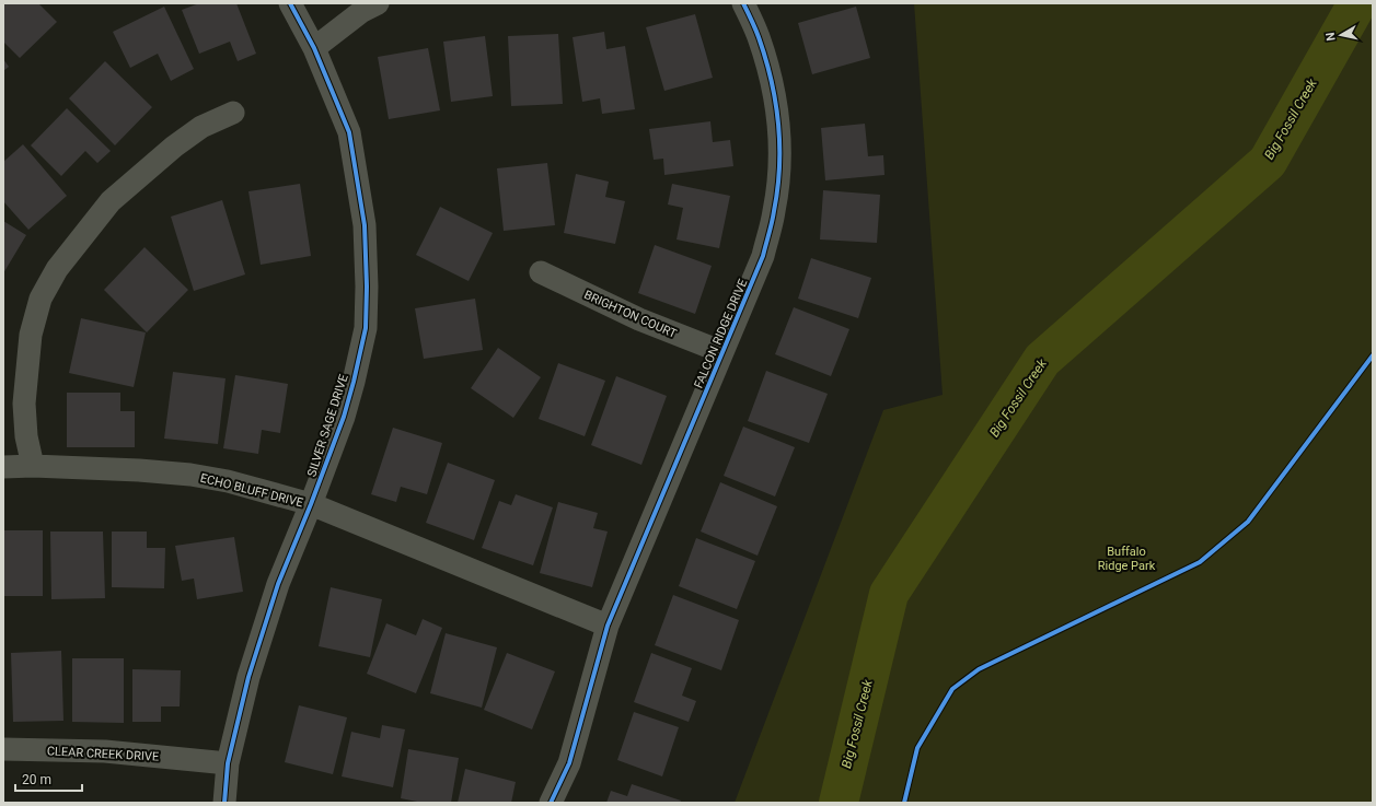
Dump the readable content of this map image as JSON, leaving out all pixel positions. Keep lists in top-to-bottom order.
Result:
{
  "streets": {
    "street": [
      "BRIGHTON COURT",
      "FALCON RIDGE DRIVE",
      "SILVER SAGE DRIVE",
      "ECHO BLUFF DRIVE",
      "CLEAR CREEK DRIVE"
    ]
  },
  "crossings": [
    ["BRIGHTON COURT", "FALCON RIDGE DRIVE"],
    ["FALCON RIDGE DRIVE", "ECHO BLUFF DRIVE"],
    ["SILVER SAGE DRIVE", "ECHO BLUFF DRIVE"],
    ["SILVER SAGE DRIVE", "CLEAR CREEK DRIVE"]
  ],
  "water": ["Big Fossil Creek"],
  "parks": ["Buffalo Ridge Park"],
  "scale_bar": "20 m",
  "north": "left"
}
